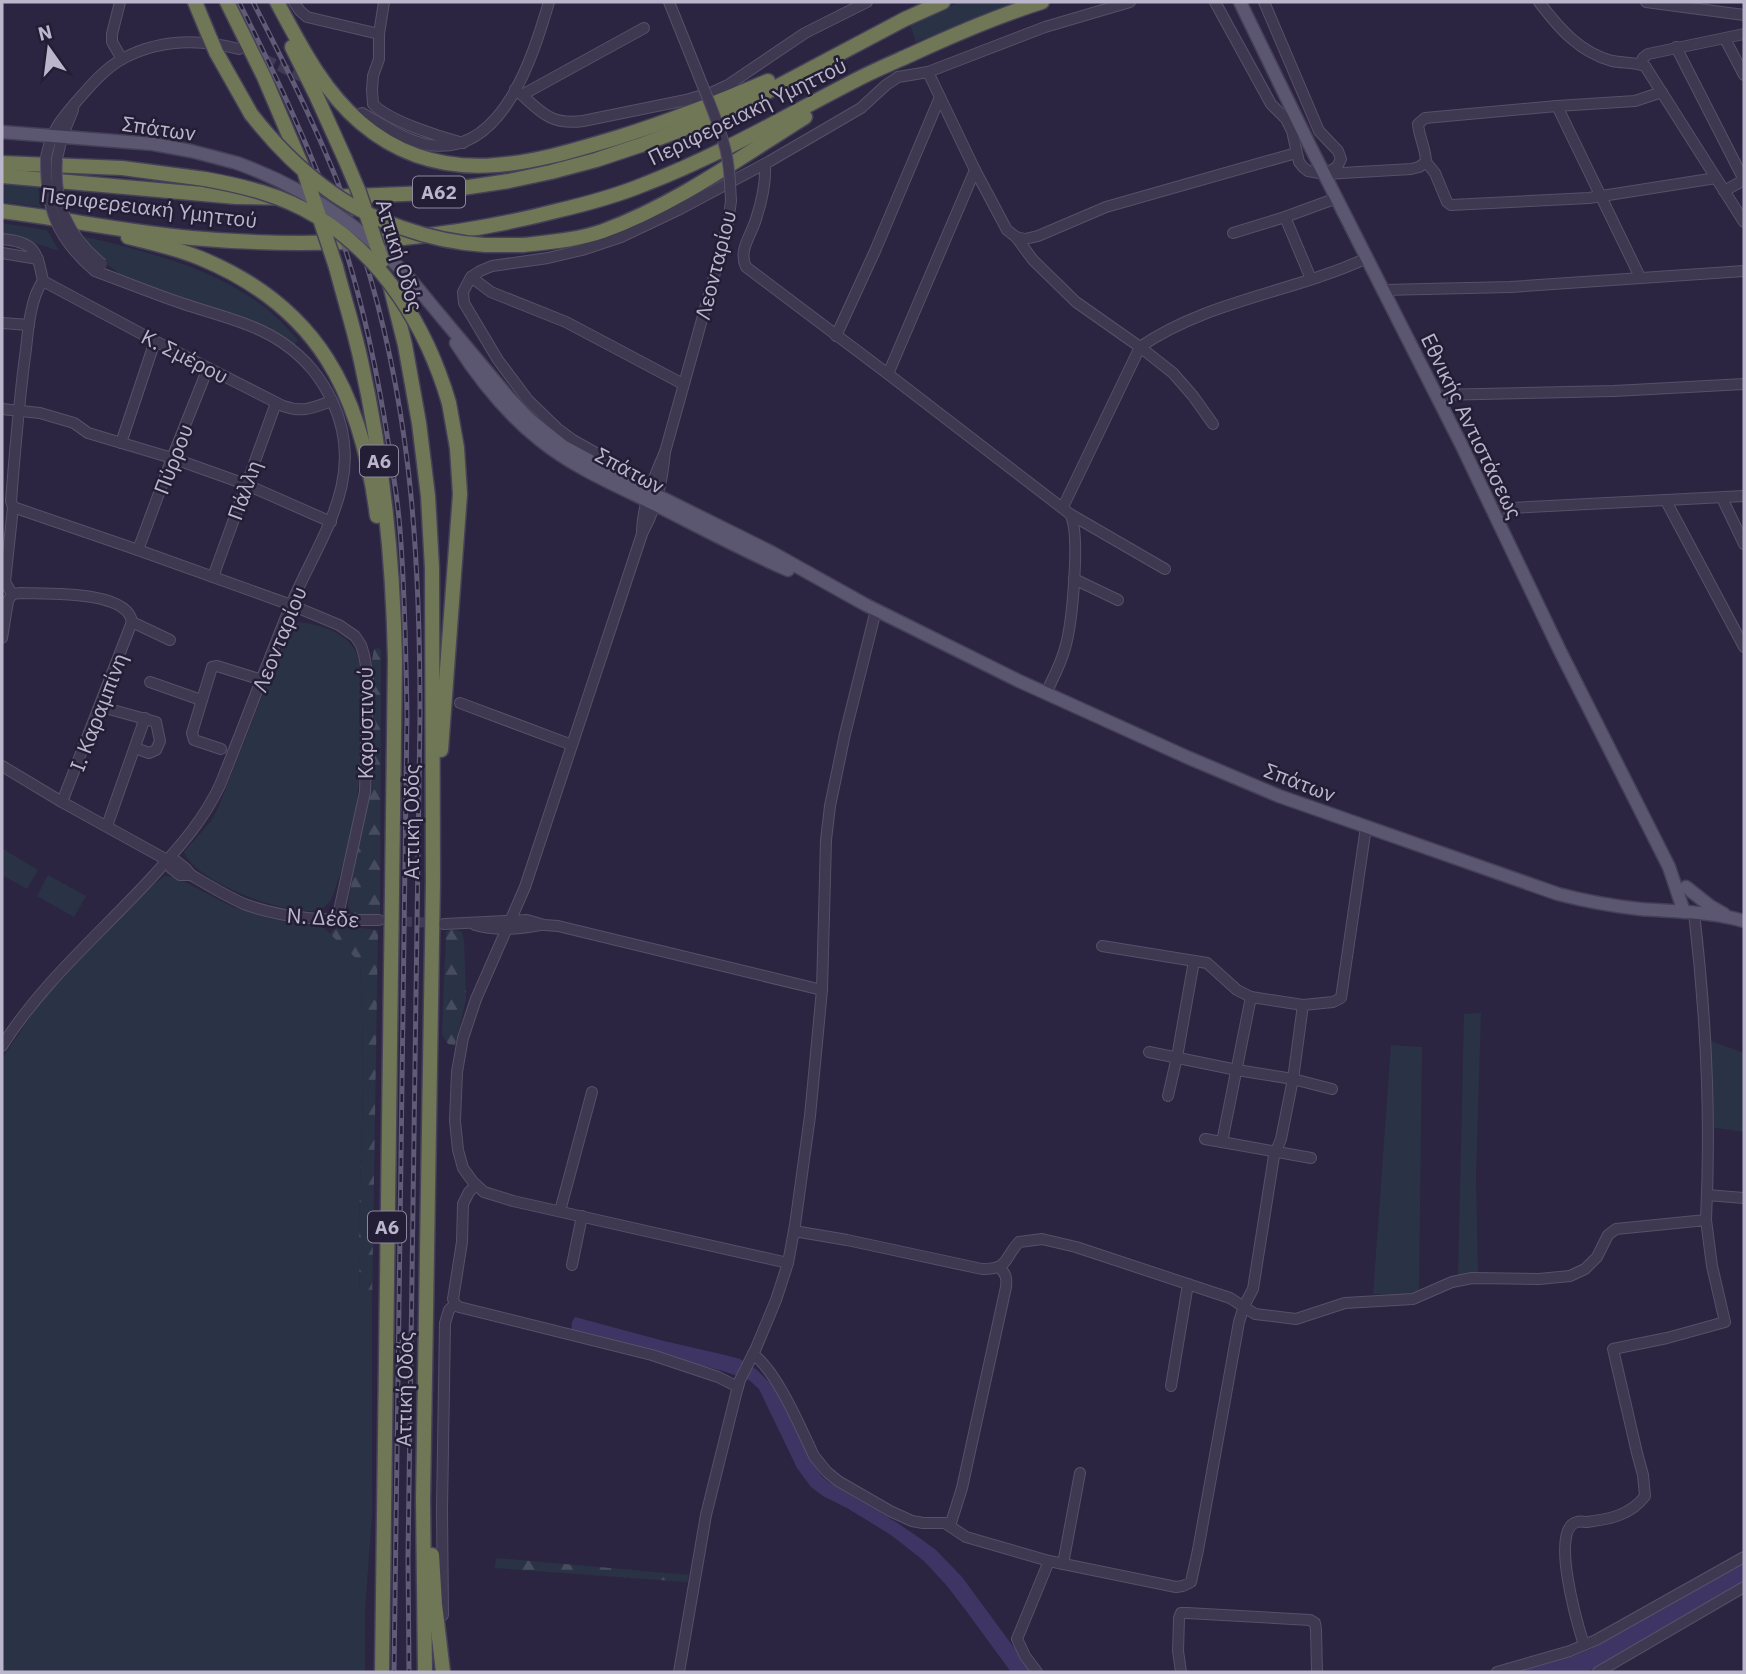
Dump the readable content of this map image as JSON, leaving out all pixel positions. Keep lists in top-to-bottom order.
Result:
{
  "streets": {
    "highway": [
      "Περιφερειακή Υμηττού",
      "Α62",
      "Αττική Οδός",
      "Α6"
    ],
    "main road": ["Σπάτων", "Εθνικής Αντιστάσεως"],
    "street": [
      "Λεονταρίου",
      "Κ. Σμέρου",
      "Πύρρου",
      "Πάλλη",
      "Ι. Καραμπίνη",
      "Καρυστινού",
      "Ν. Δέδε"
    ]
  },
  "crossings": [
    ["Σπάτων", "Λεονταρίου"],
    ["Σπάτων", "Εθνικής Αντιστάσεως"],
    ["Λεονταρίου", "Κ. Σμέρου"],
    ["Λεονταρίου", "Καρυστινού"],
    ["Λεονταρίου", "Ν. Δέδε"],
    ["Κ. Σμέρου", "Πύρρου"],
    ["Κ. Σμέρου", "Πάλλη"],
    ["Πύρρου", "Καρυστινού"],
    ["Πάλλη", "Καρυστινού"],
    ["Ι. Καραμπίνη", "Ν. Δέδε"],
    ["Καρυστινού", "Ν. Δέδε"]
  ],
  "north": "top"
}
